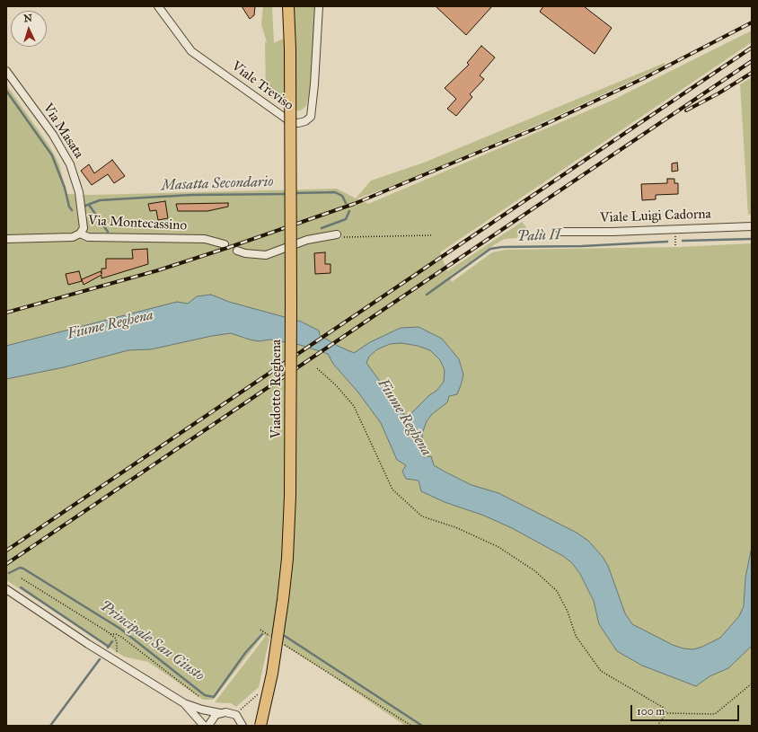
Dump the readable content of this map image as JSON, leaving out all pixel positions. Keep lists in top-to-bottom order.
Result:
{
  "streets": {
    "highway": ["Viadotto Reghena"],
    "street": [
      "Viale Treviso",
      "Via Masata",
      "Viale Luigi Cadorna",
      "Via Montecassino"
    ]
  },
  "crossings": [
    ["Via Masata", "Via Montecassino"]
  ],
  "water": [
    "Masatta Secondario",
    "Palù II",
    "Fiume Reghena",
    "Principale San Giusto"
  ],
  "scale_bar": "100 m",
  "north": "top"
}
